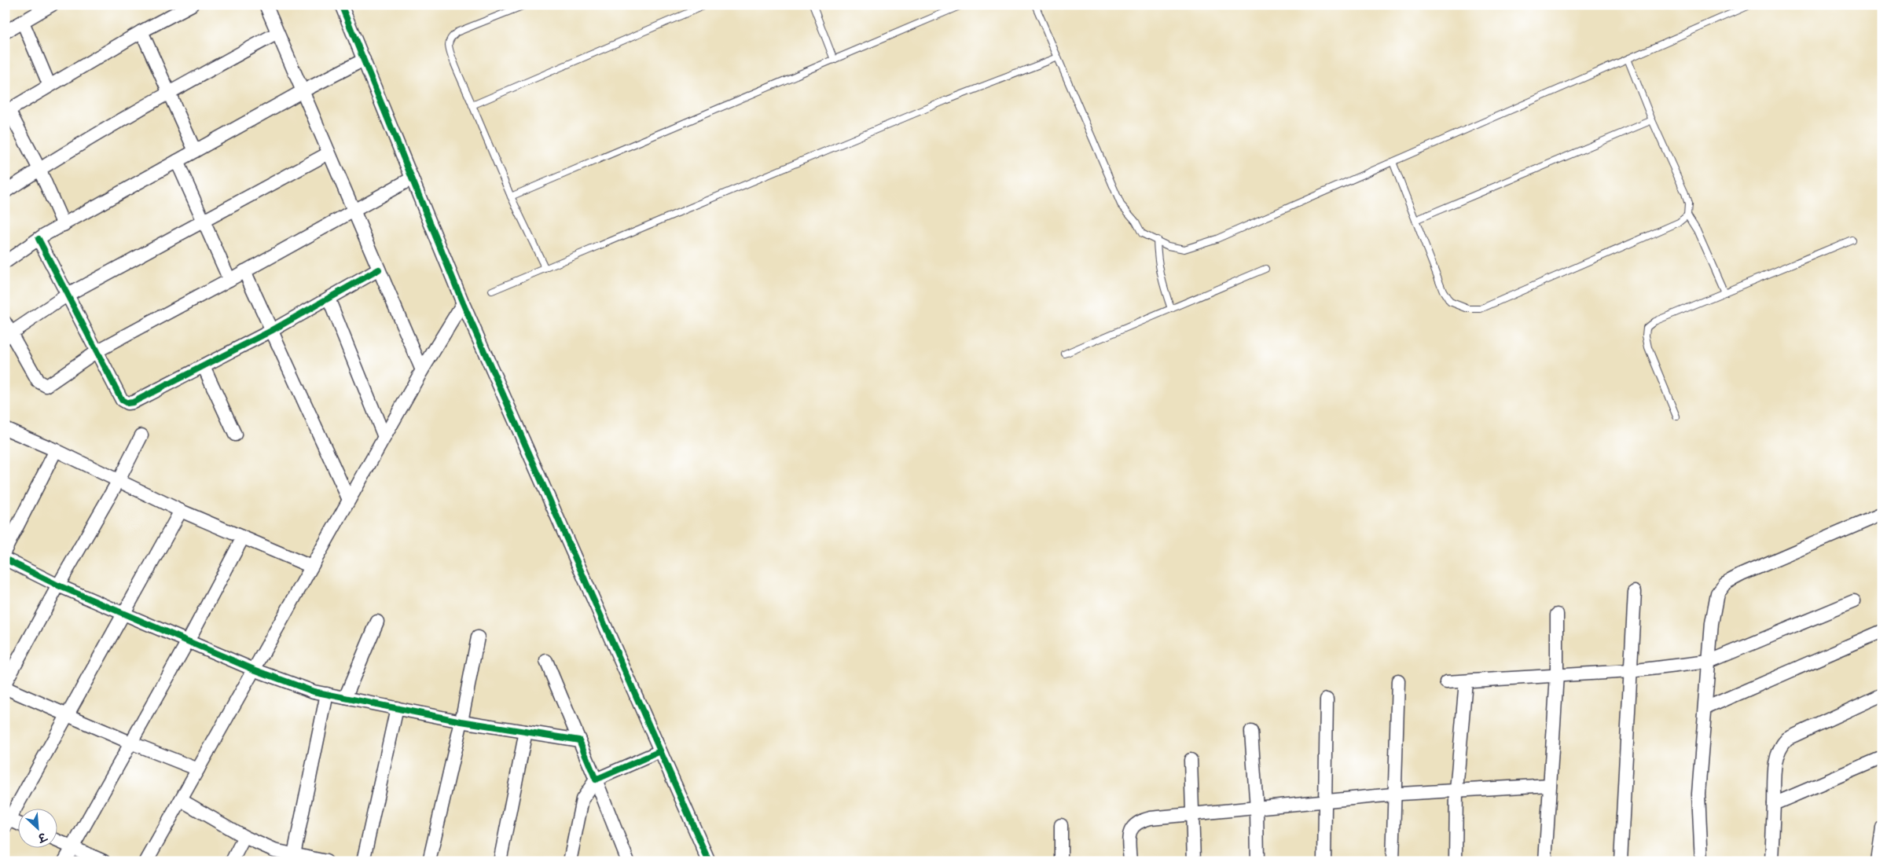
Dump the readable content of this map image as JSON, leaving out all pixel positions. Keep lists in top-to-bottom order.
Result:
{
  "north": "bottom right"
}
